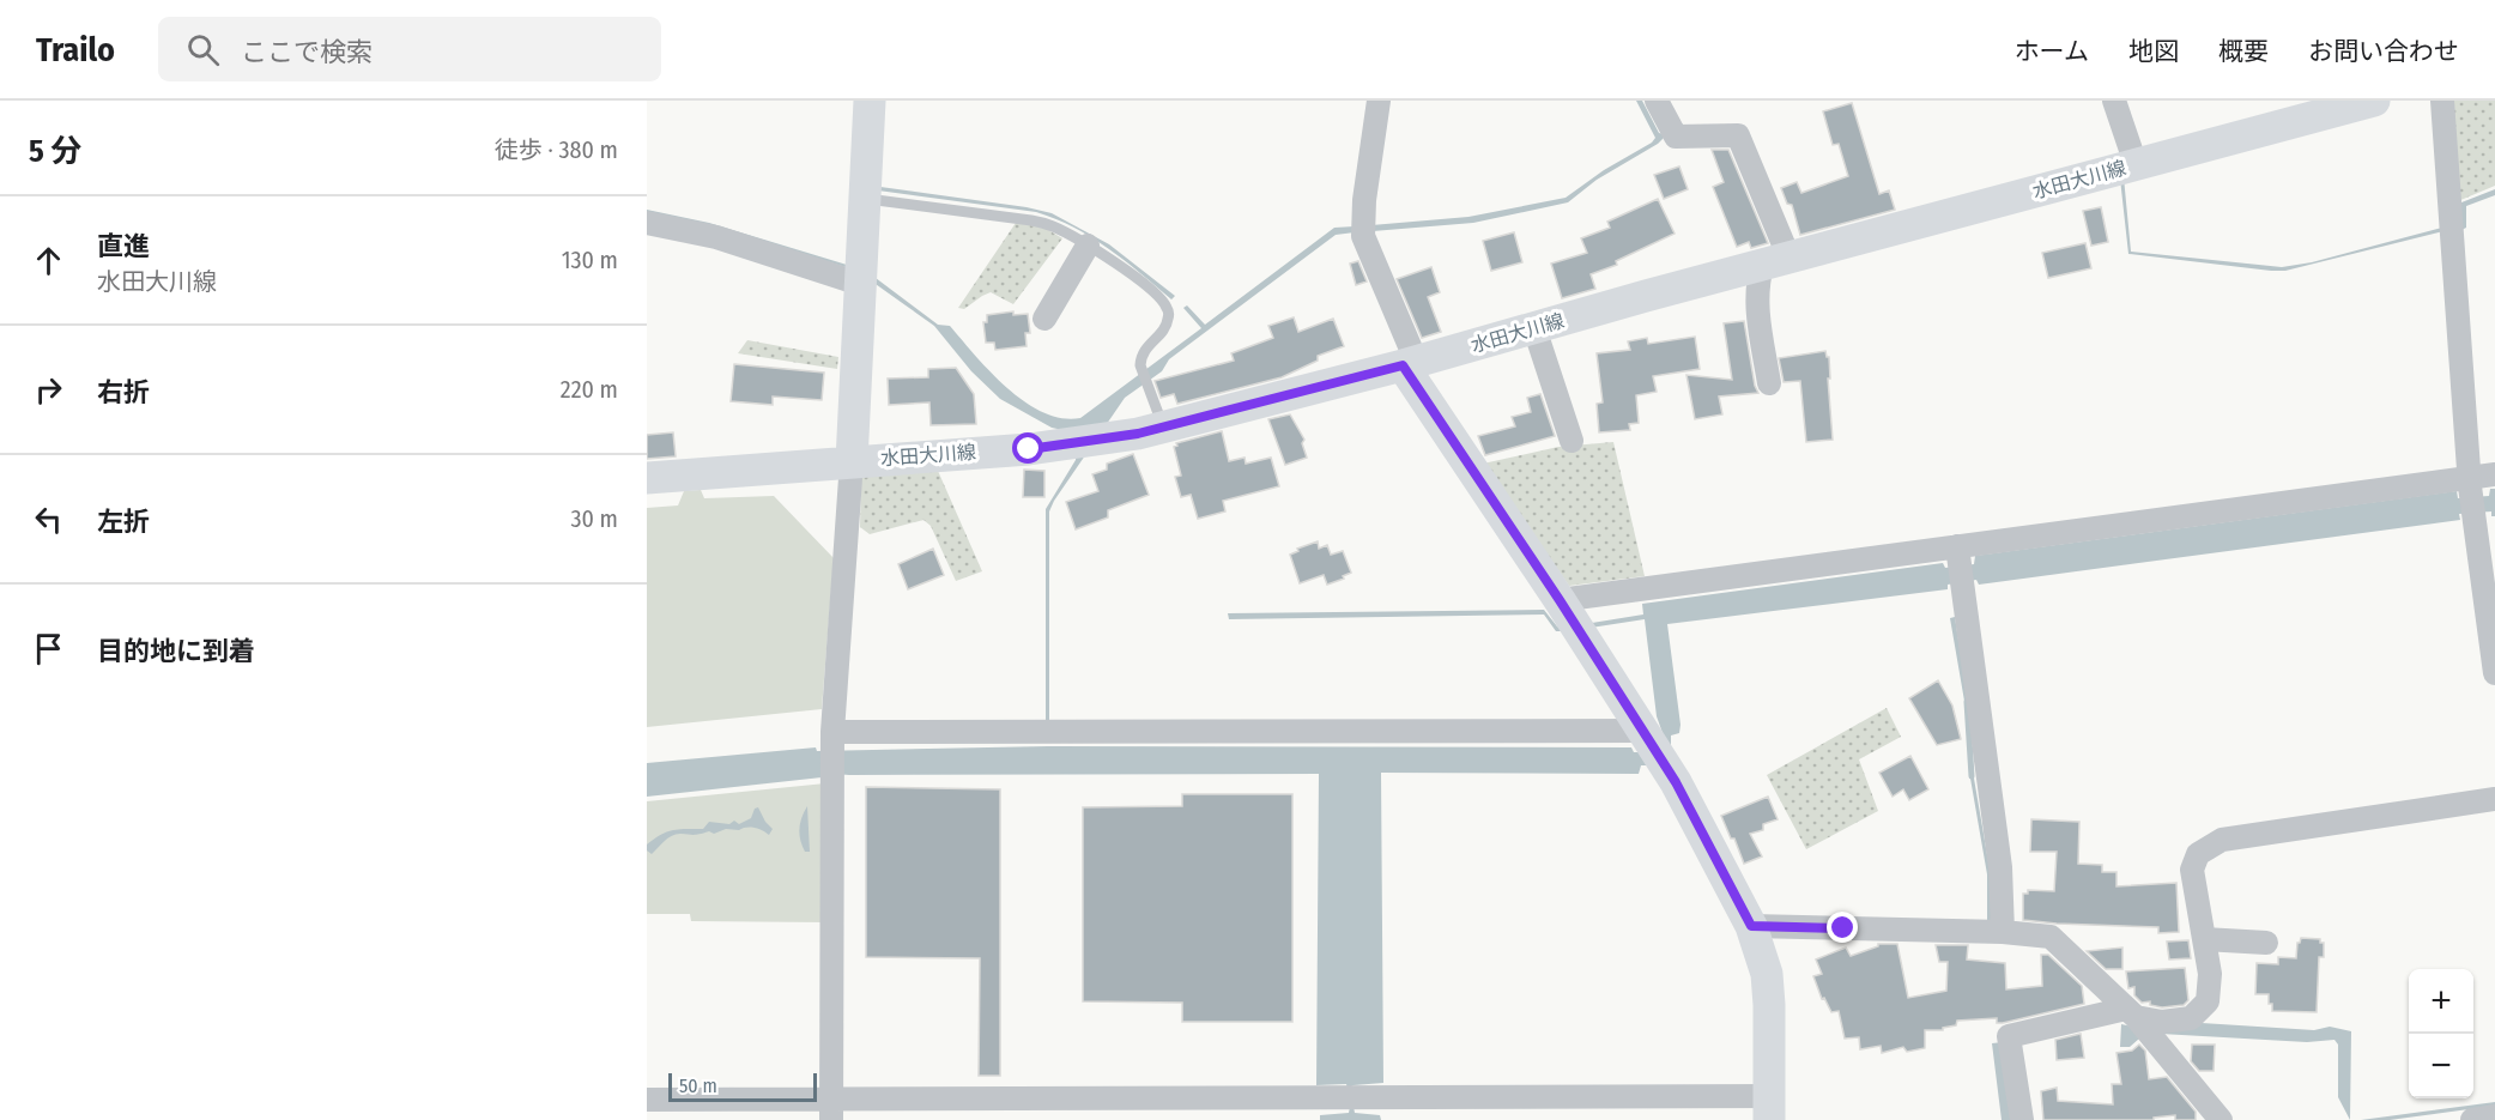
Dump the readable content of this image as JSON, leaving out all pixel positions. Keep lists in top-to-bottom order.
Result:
{
  "streets": {
    "main road": ["水田大川線"]
  },
  "scale_bar": "50 m",
  "page": {
    "header": "Trailo",
    "search": "ここで検索",
    "nav": [
      "ホーム",
      "地図",
      "概要",
      "お問い合わせ"
    ],
    "heading": ["5 分", "徒歩 · 380 m"],
    "list": [
      ["直進", "水田大川線", "130 m"],
      ["右折", "220 m"],
      ["左折", "30 m"],
      "目的地に到着"
    ],
    "map_buttons": ["+", "−"],
    "scale": "50 m"
  }
}
